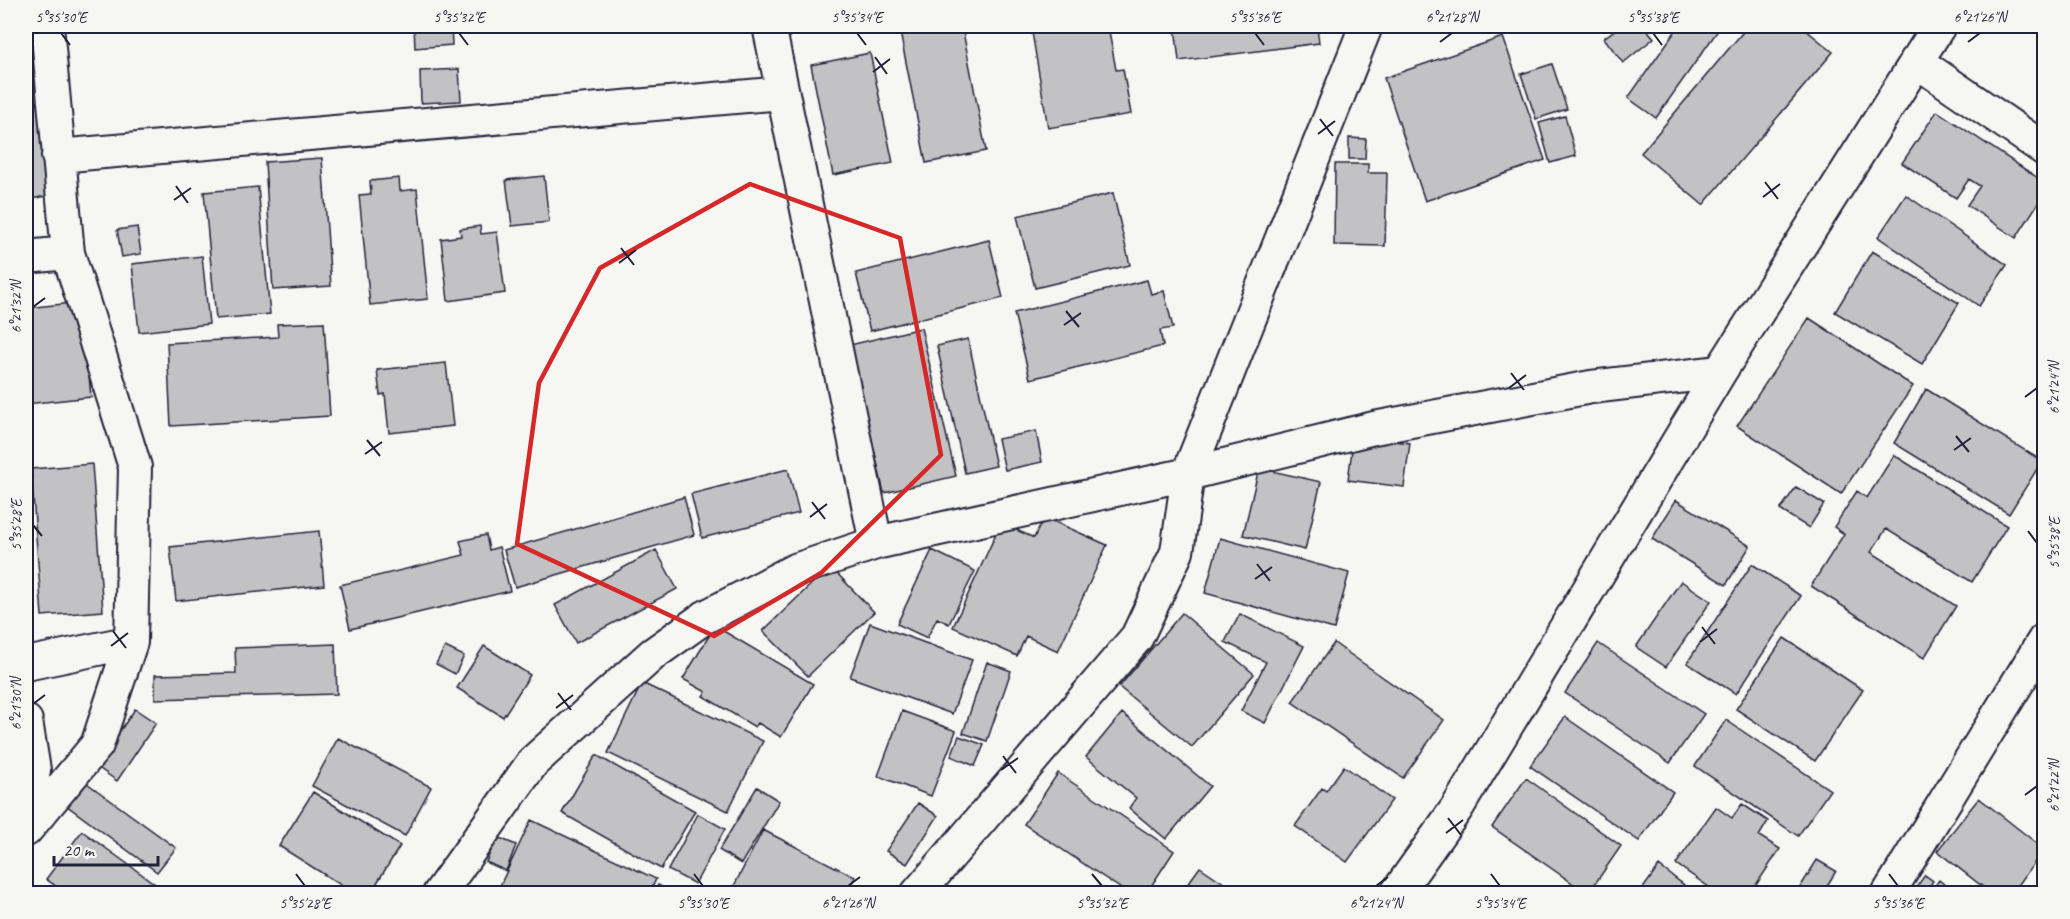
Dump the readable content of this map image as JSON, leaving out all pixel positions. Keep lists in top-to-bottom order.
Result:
{
  "scale_bar": "20 m",
  "coordinates": [
    "5°35'30\"E",
    "5°35'32\"E",
    "5°35'34\"E",
    "5°35'36\"E",
    "6°21'28\"N",
    "5°35'38\"E",
    "6°21'26\"N",
    "6°21'32\"N",
    "6°21'24\"N",
    "5°35'28\"E",
    "6°21'30\"N",
    "6°21'22\"N"
  ]
}
